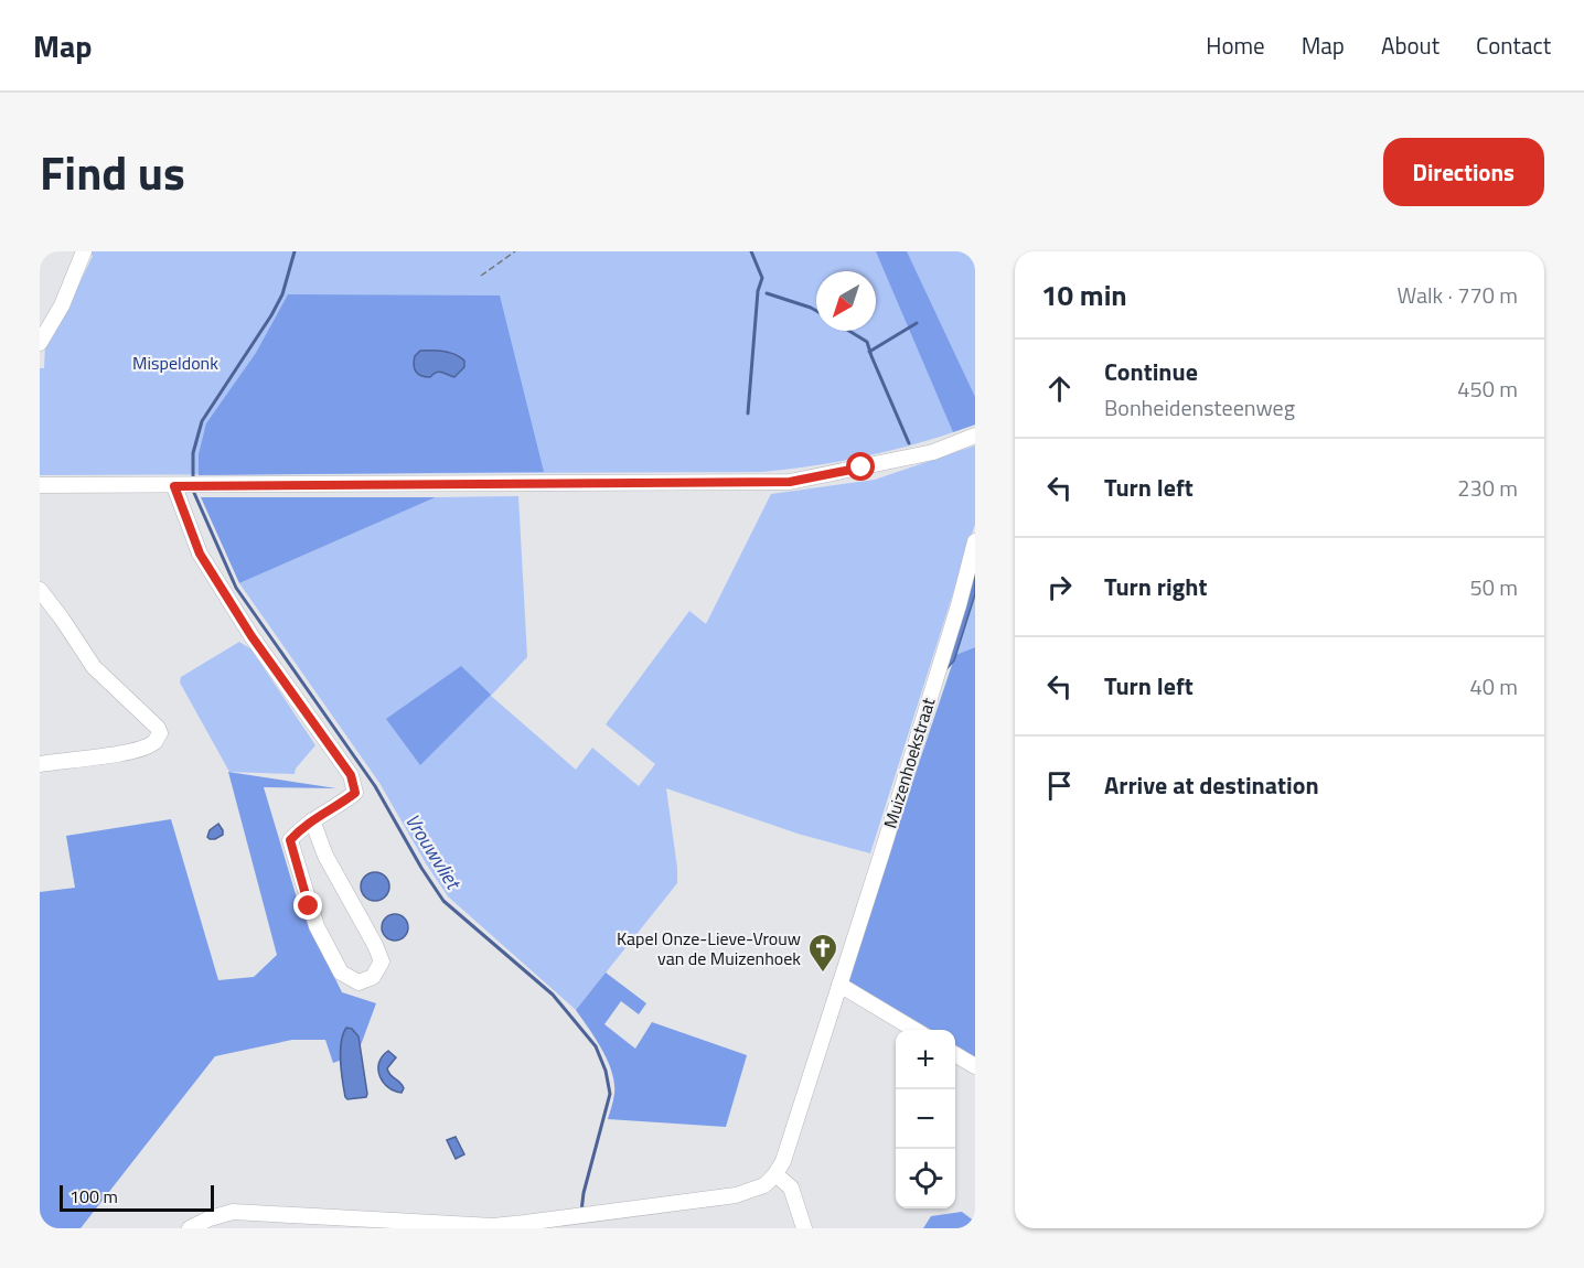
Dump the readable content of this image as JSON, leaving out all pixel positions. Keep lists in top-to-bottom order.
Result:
{
  "streets": {
    "street": ["Muizenhoekstraat"]
  },
  "water": ["Vrouwvliet"],
  "parks": ["Mispeldonk"],
  "places": {
    "church": ["Kapel Onze-Lieve-Vrouw van de Muizenhoek"]
  },
  "scale_bar": "100 m",
  "north": "bottom left",
  "page": {
    "header": "Map",
    "nav": [
      "Home",
      "Map",
      "About",
      "Contact"
    ],
    "title": "Find us",
    "buttons": "Directions",
    "heading": ["10 min", "Walk · 770 m"],
    "list": [
      ["Continue", "Bonheidensteenweg", "450 m"],
      ["Turn left", "230 m"],
      ["Turn right", "50 m"],
      ["Turn left", "40 m"],
      "Arrive at destination"
    ],
    "map_buttons": ["+", "−"],
    "scale": "100 m"
  }
}
